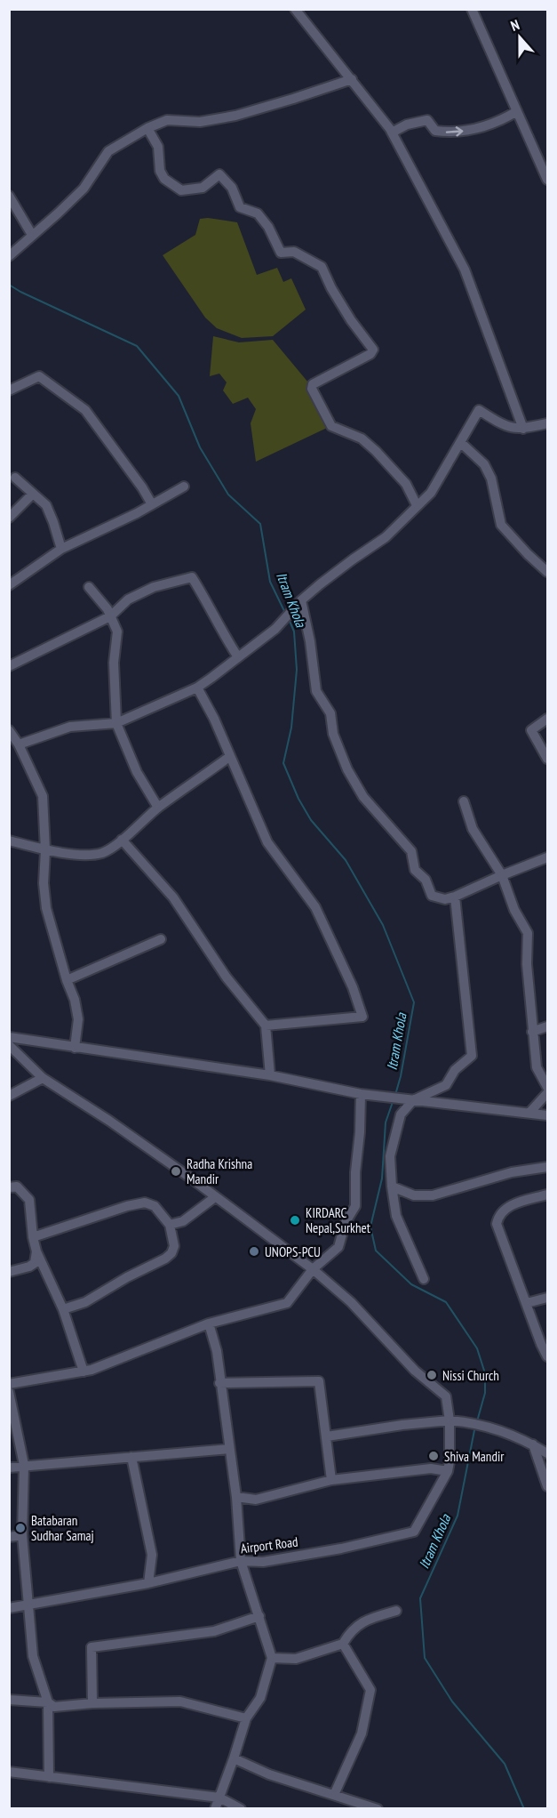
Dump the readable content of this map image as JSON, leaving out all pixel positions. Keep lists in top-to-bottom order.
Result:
{
  "streets": {
    "street": ["Airport Road"]
  },
  "water": ["Itram Khola"],
  "places": [
    "Radha Krishna Mandir",
    "KIRDARC Nepal,Surkhet",
    "UNOPS-PCU",
    "Nissi Church",
    "Shiva Mandir",
    "Batabaran Sudhar Samaj"
  ],
  "north": "top"
}
